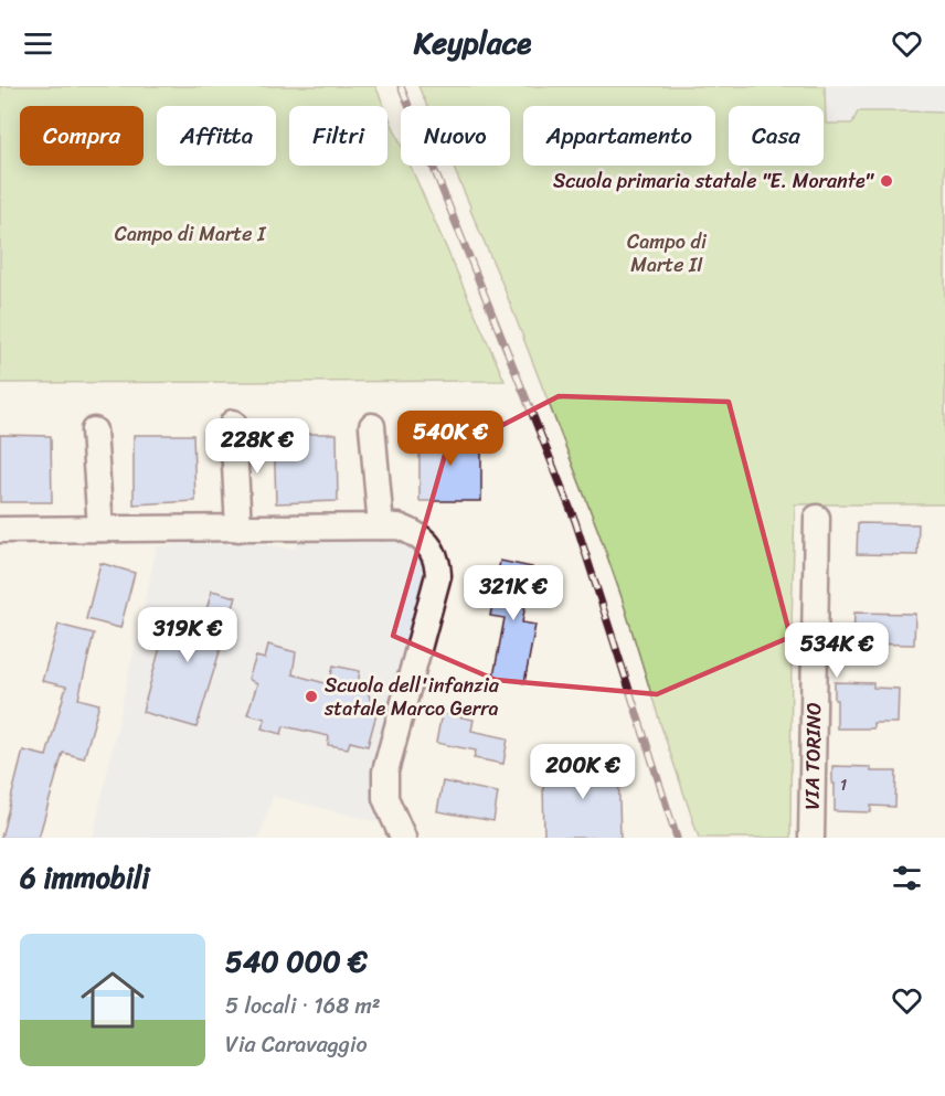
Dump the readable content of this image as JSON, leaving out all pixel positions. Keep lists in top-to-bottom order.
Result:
{
  "streets": {
    "street": ["VIA TORINO"]
  },
  "parks": ["Campo di Marte I", "Campo di Marte II"],
  "places": ["Scuola primaria statale \"E. Morante\"", "Scuola dell'infanzia statale Marco Gerra"],
  "house_numbers": ["1"],
  "page": {
    "header": "Keyplace",
    "chip": [
      "Compra",
      "Affitta",
      "Filtri",
      "Nuovo",
      "Appartamento",
      "Casa"
    ],
    "price": [
      "540K €",
      "228K €",
      "321K €",
      "319K €",
      "534K €",
      "200K €"
    ],
    "heading": "6 immobili",
    "list": [
      {
        "name": "540 000 €",
        "note": "5 locali · 168 m² · Via Caravaggio"
      }
    ]
  }
}
